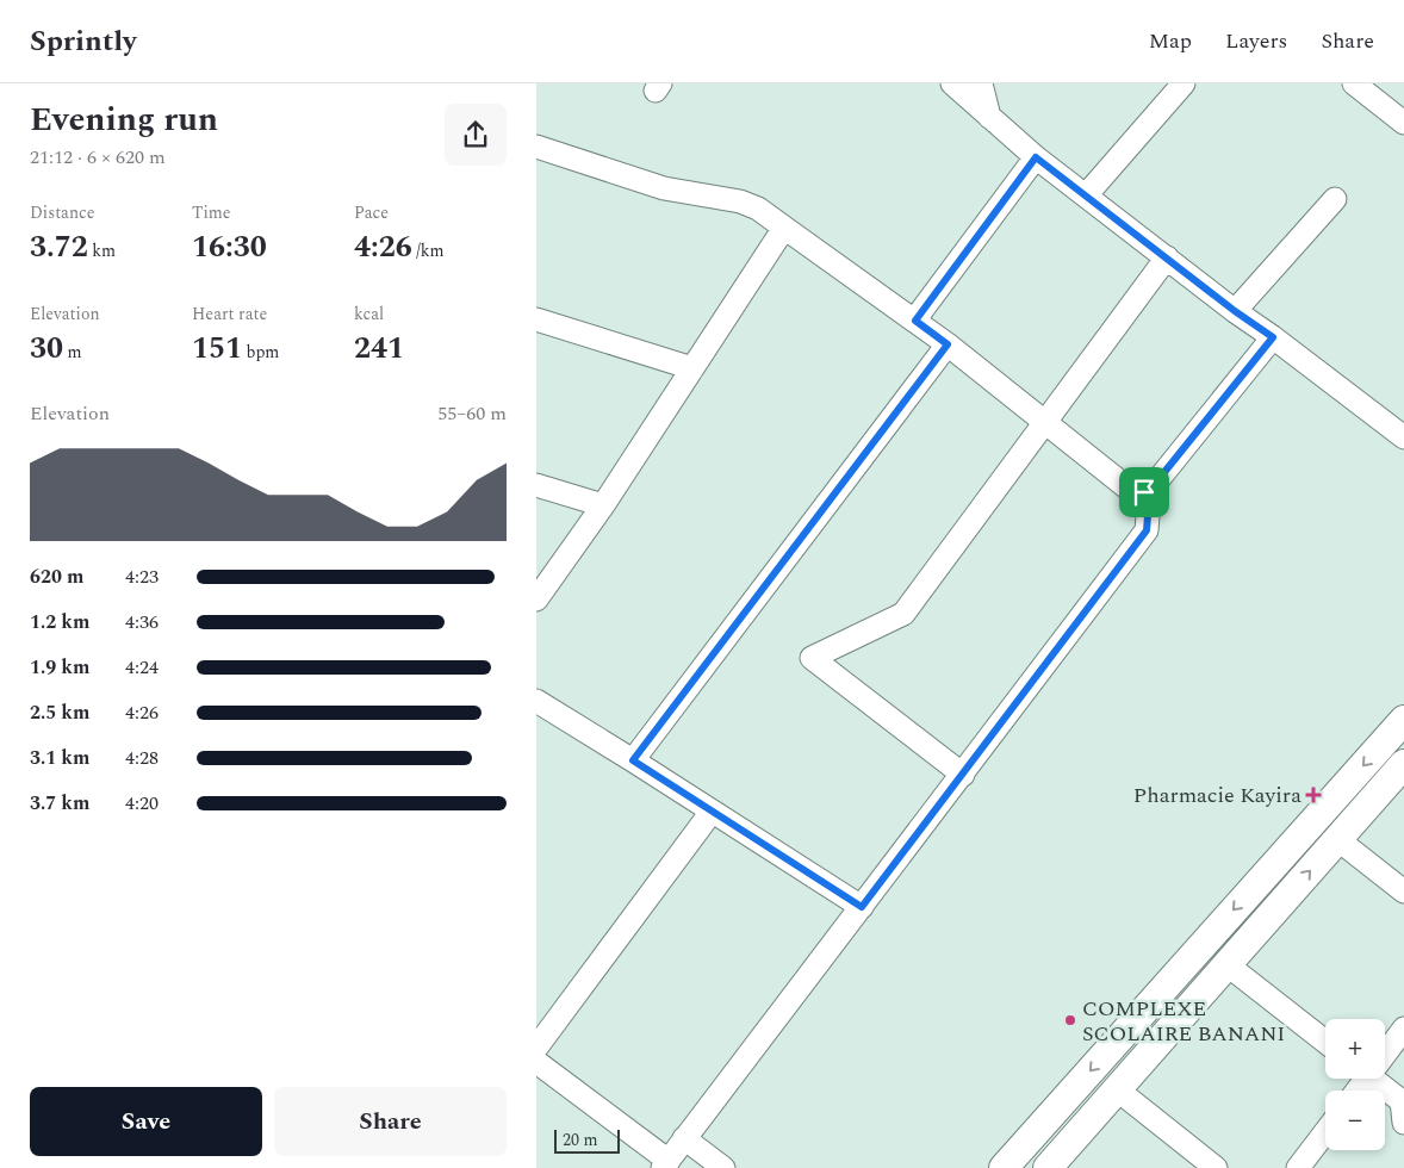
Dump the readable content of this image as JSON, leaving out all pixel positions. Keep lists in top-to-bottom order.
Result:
{
  "places": {
    "health": ["Pharmacie Kayira"],
    "other": ["COMPLEXE SCOLAIRE BANANI"]
  },
  "scale_bar": "20 m",
  "page": {
    "header": "Sprintly",
    "nav": ["Map", "Layers", "Share"],
    "heading": ["Evening run", "21:12 · 6 × 620 m"],
    "stats": [
      ["Distance", "3.72 km"],
      ["Time", "16:30"],
      ["Pace", "4:26 /km"],
      ["Elevation", "30 m"],
      ["Heart rate", "151 bpm"],
      ["kcal", "241"]
    ],
    "chart": ["Elevation", "55–60 m"],
    "list": [
      {
        "name": "620 m",
        "note": "4:23"
      },
      {
        "name": "1.2 km",
        "note": "4:36"
      },
      {
        "name": "1.9 km",
        "note": "4:24"
      },
      {
        "name": "2.5 km",
        "note": "4:26"
      },
      {
        "name": "3.1 km",
        "note": "4:28"
      },
      {
        "name": "3.7 km",
        "note": "4:20"
      }
    ],
    "map_buttons": ["+", "−"],
    "buttons": ["Save", "Share"],
    "scale": "20 m"
  }
}
